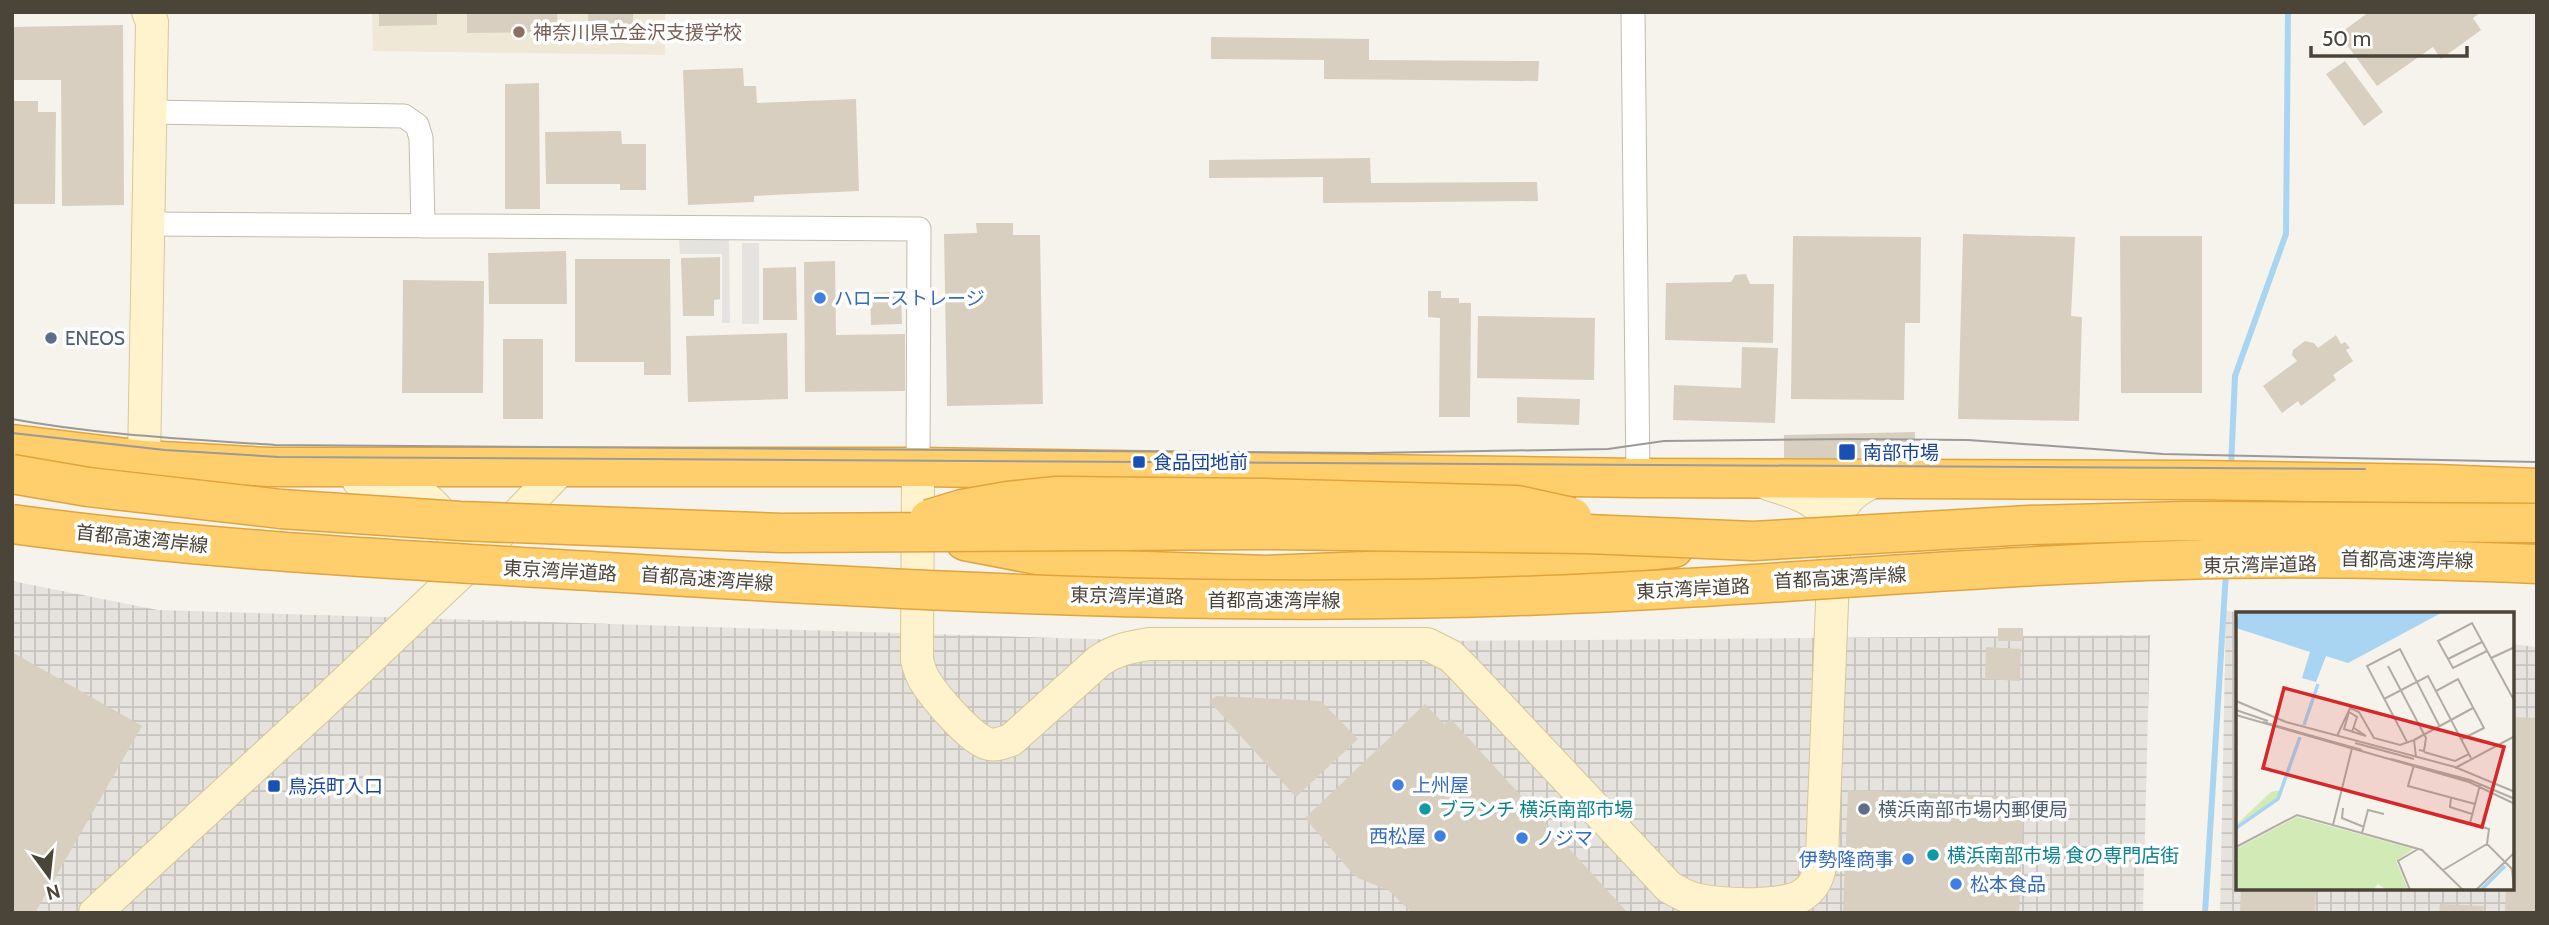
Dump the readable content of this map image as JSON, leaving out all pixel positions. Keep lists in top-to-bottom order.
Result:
{
  "streets": {
    "highway": ["首都高速湾岸線", "東京湾岸道路"]
  },
  "crossings": [
    ["首都高速湾岸線", "東京湾岸道路"]
  ],
  "places": {
    "other": [
      "神奈川県立金沢支援学校",
      "ハローストレージ",
      "ENEOS",
      "上州屋",
      "ブランチ 横浜南部市場",
      "横浜南部市場内郵便局",
      "西松屋",
      "ノジマ",
      "横浜南部市場 食の専門店街",
      "伊勢隆商事",
      "松本食品"
    ],
    "transit": ["南部市場", "食品団地前", "鳥浜町入口"]
  },
  "scale_bar": "50 m",
  "north": "bottom"
}
